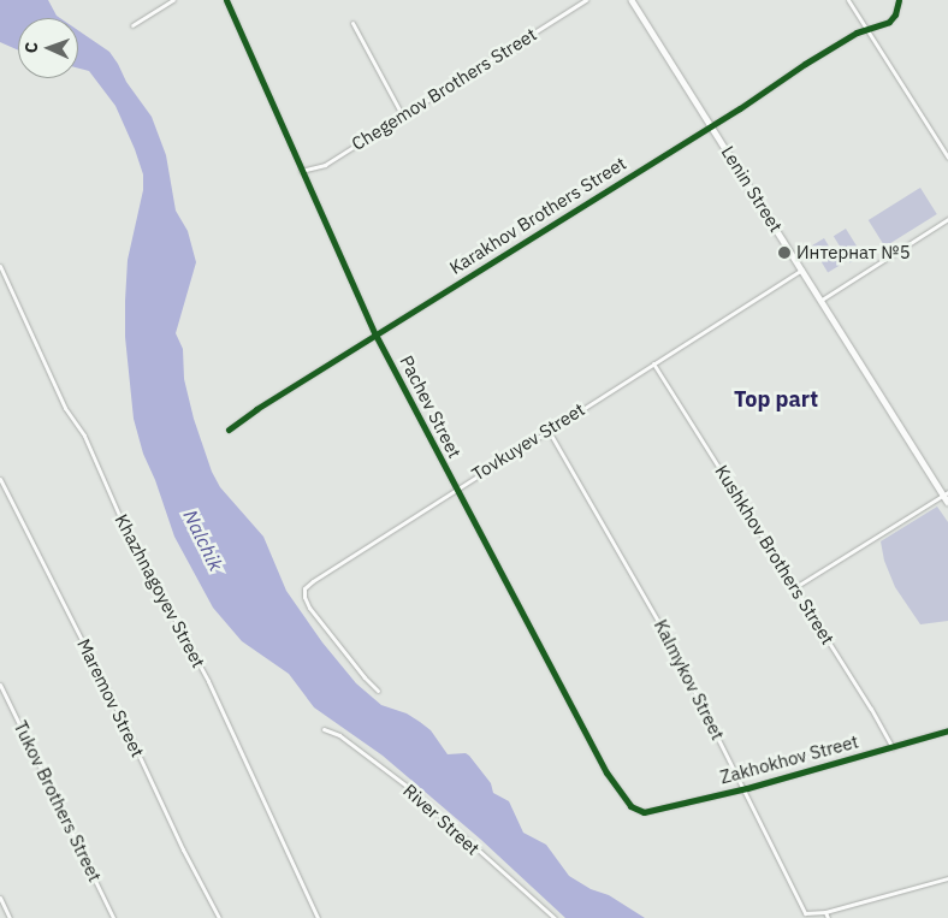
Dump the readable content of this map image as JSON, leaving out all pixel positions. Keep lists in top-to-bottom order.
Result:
{
  "streets": {
    "street": [
      "Chegemov Brothers Street",
      "Lenin Street",
      "Karakhov Brothers Street",
      "Pachev Street",
      "Tovkuyev Street",
      "Kushkhov Brothers Street",
      "Khazhnagoyev Street",
      "Kalmykov Street",
      "Maremov Street",
      "Zakhokhov Street",
      "Tukov Brothers Street",
      "River Street"
    ]
  },
  "crossings": [
    ["Chegemov Brothers Street", "Pachev Street"],
    ["Lenin Street", "Karakhov Brothers Street"],
    ["Lenin Street", "Tovkuyev Street"],
    ["Karakhov Brothers Street", "Pachev Street"],
    ["Pachev Street", "Tovkuyev Street"],
    ["Pachev Street", "Zakhokhov Street"],
    ["Tovkuyev Street", "Kushkhov Brothers Street"],
    ["Tovkuyev Street", "Kalmykov Street"],
    ["Kushkhov Brothers Street", "Zakhokhov Street"],
    ["Kalmykov Street", "Zakhokhov Street"]
  ],
  "districts": ["Top part"],
  "water": ["Nalchik"],
  "places": ["Интернат №5"],
  "north": "left"
}
